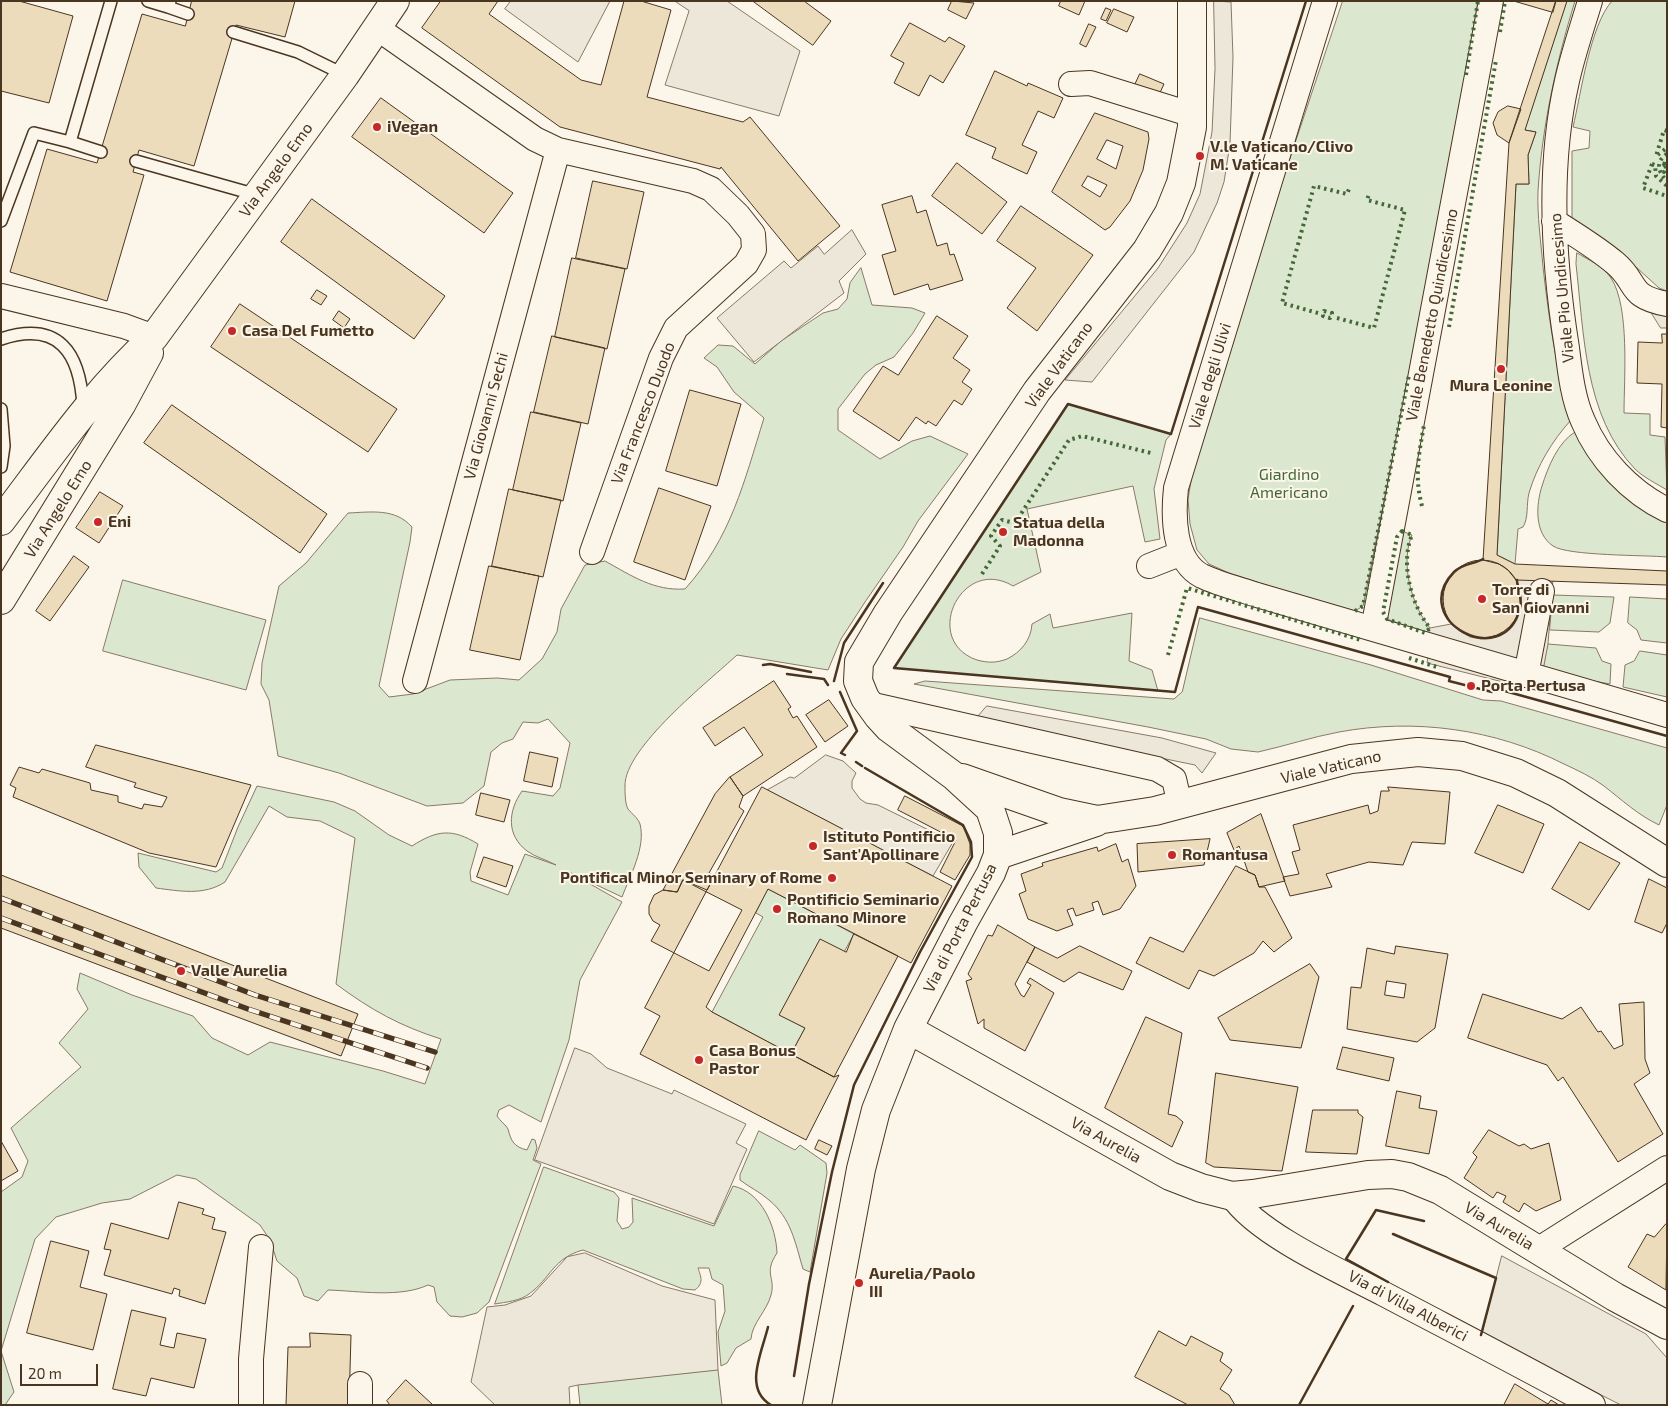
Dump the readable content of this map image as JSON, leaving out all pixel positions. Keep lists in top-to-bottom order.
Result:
{
  "streets": {
    "street": [
      "Via Angelo Emo",
      "Viale Pio Undicesimo",
      "Viale Benedetto Quindicesimo",
      "Viale Vaticano",
      "Viale degli Ulivi",
      "Via Francesco Duodo",
      "Via Giovanni Sechi",
      "Via di Porta Pertusa",
      "Via Aurelia",
      "Via di Villa Alberici"
    ]
  },
  "crossings": [
    ["Via Angelo Emo", "Via Francesco Duodo"],
    ["Viale Benedetto Quindicesimo", "Viale degli Ulivi"],
    ["Viale Vaticano", "Via di Porta Pertusa"],
    ["Via Francesco Duodo", "Via Giovanni Sechi"],
    ["Via di Porta Pertusa", "Via Aurelia"],
    ["Via Aurelia", "Via di Villa Alberici"]
  ],
  "parks": ["Giardino Americano"],
  "places": [
    "iVegan",
    "V.le Vaticano/Clivo M. Vaticane",
    "Casa Del Fumetto",
    "Mura Leonine",
    "Eni",
    "Statua della Madonna",
    "Torre di San Giovanni",
    "Porta Pertusa",
    "Istituto Pontificio Sant'Apollinare",
    "Romantusa",
    "Pontifical Minor Seminary of Rome",
    "Pontificio Seminario Romano Minore",
    "Valle Aurelia",
    "Casa Bonus Pastor",
    "Aurelia/Paolo III"
  ],
  "scale_bar": "20 m"
}
